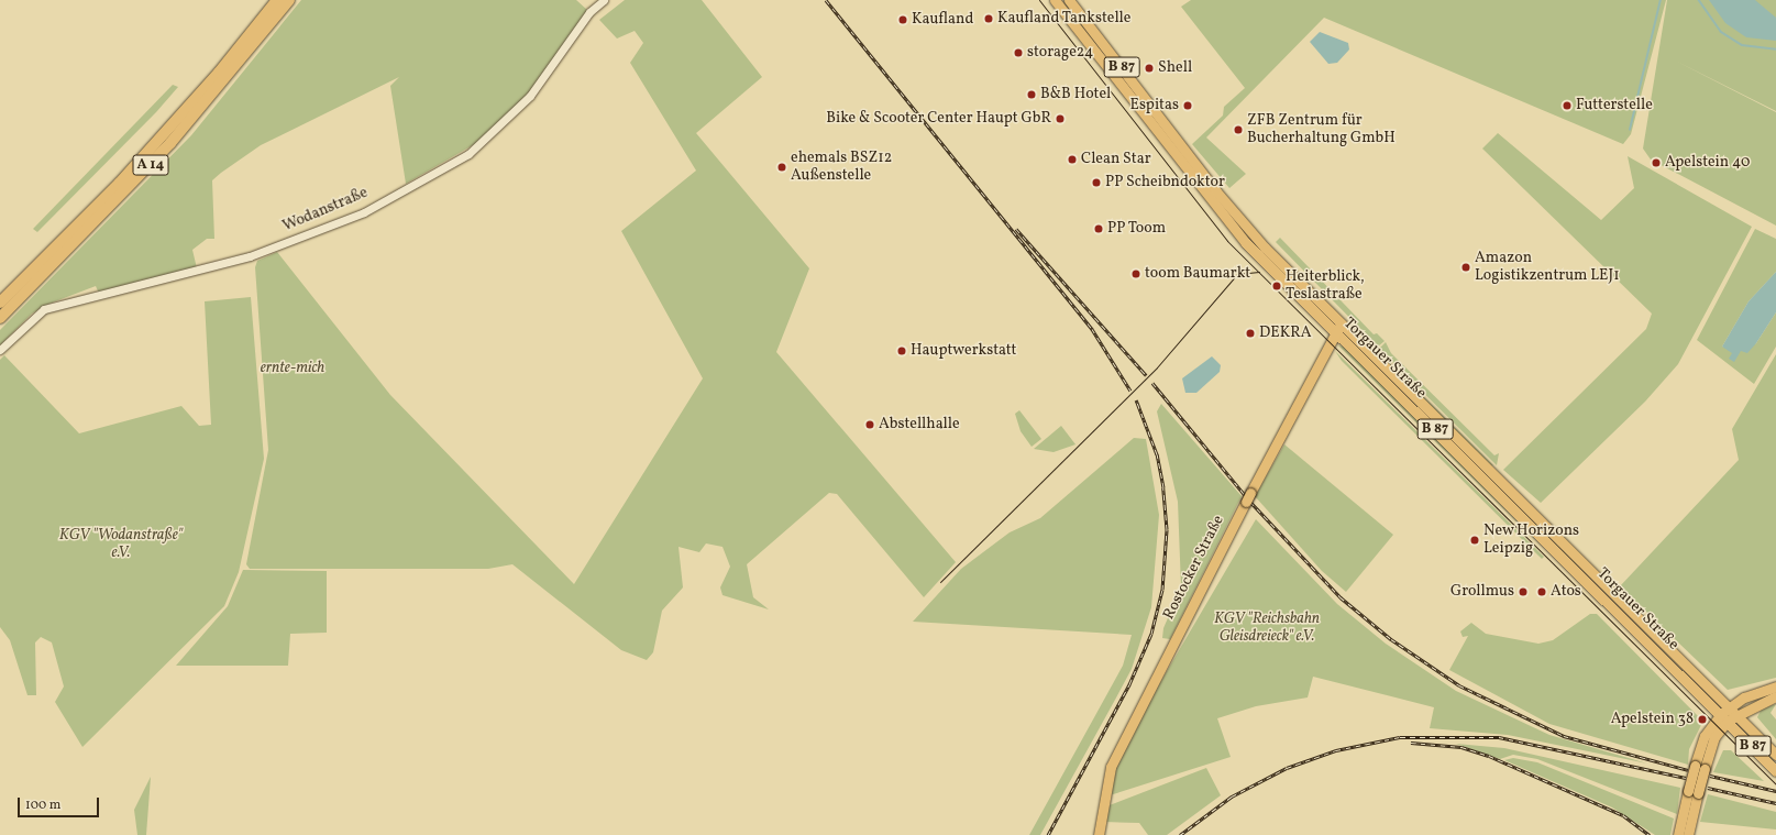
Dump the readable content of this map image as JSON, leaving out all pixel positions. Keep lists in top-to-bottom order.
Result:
{
  "streets": {
    "highway": ["A 14"],
    "main road": ["B 87", "Torgauer Straße", "Rostocker Straße"],
    "street": ["Wodanstraße"]
  },
  "crossings": [
    ["Torgauer Straße", "Rostocker Straße"]
  ],
  "parks": ["ernte-mich", "KGV \"Wodanstraße\" e.V.", "KGV \"Reichsbahn Gleisdreieck\" e.V."],
  "places": [
    "Kaufland Tankstelle",
    "Kaufland",
    "storage24",
    "Shell",
    "B&B Hotel",
    "Espitas",
    "Futterstelle",
    "Bike & Scooter Center Haupt GbR",
    "ZFB Zentrum für Bucherhaltung GmbH",
    "Clean Star",
    "Apelstein 40",
    "ehemals BSZ12 Außenstelle",
    "PP Scheibndoktor",
    "PP Toom",
    "Amazon Logistikzentrum LEJ1",
    "toom Baumarkt",
    "Heiterblick, Teslastraße",
    "DEKRA",
    "Hauptwerkstatt",
    "Abstellhalle",
    "New Horizons Leipzig",
    "Grollmus",
    "Atos",
    "Apelstein 38"
  ],
  "scale_bar": "100 m"
}
